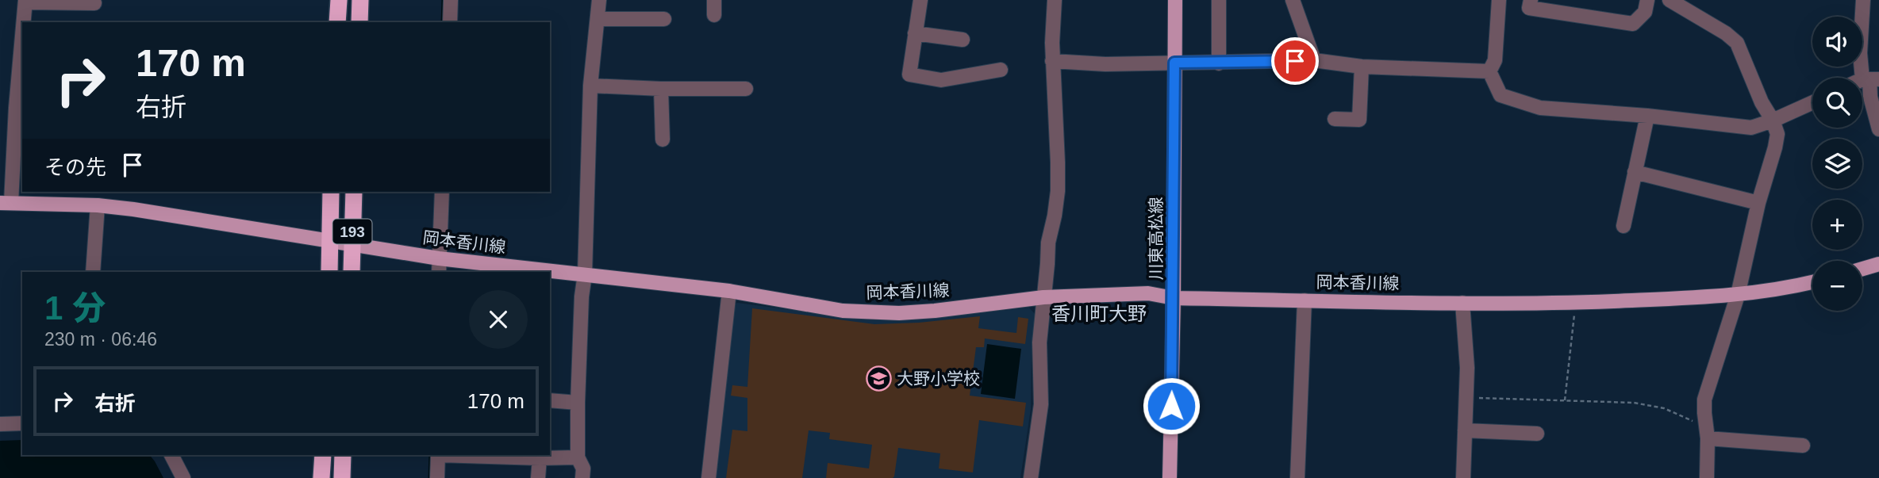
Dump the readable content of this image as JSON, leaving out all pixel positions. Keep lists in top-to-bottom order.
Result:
{
  "streets": {
    "highway": ["193"],
    "main road": ["川東高松線", "岡本香川線"]
  },
  "crossings": [
    ["193", "岡本香川線"],
    ["川東高松線", "岡本香川線"]
  ],
  "districts": ["香川町大野"],
  "places": {
    "school or university": ["大野小学校"]
  },
  "page": {
    "map_buttons": ["+", "−"],
    "turn": ["170 m", "右折"],
    "then": "その先",
    "heading": ["1 分", "230 m · 06:46"],
    "list": [
      {
        "name": "右折",
        "value": "170 m"
      }
    ]
  }
}
